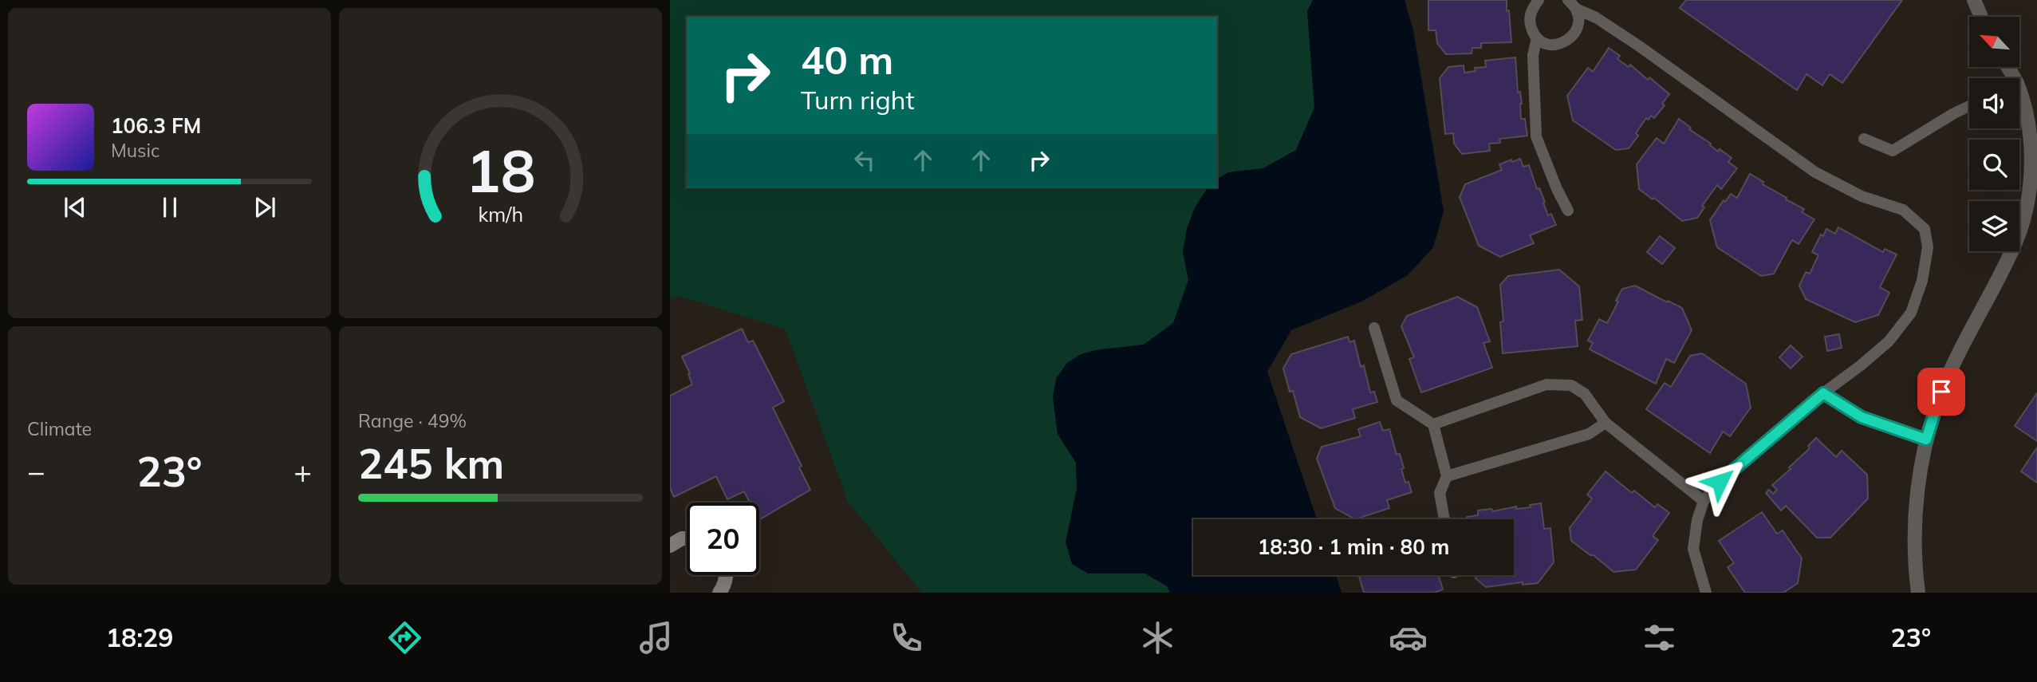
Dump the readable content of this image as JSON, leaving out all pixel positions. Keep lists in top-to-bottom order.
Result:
{
  "north": "top left",
  "page": {
    "turn": ["40 m", "Turn right"],
    "song": ["106.3 FM", "Music"],
    "tile": [
      "Climate",
      ["Range · 49%", "245 km"]
    ],
    "heat": ["−", "23°", "+"],
    "limit": "20",
    "trip": "18:30 · 1 min · 80 m",
    "tabs": ["18:29", "23°"],
    "gauge": ["18", "km/h"]
  }
}
